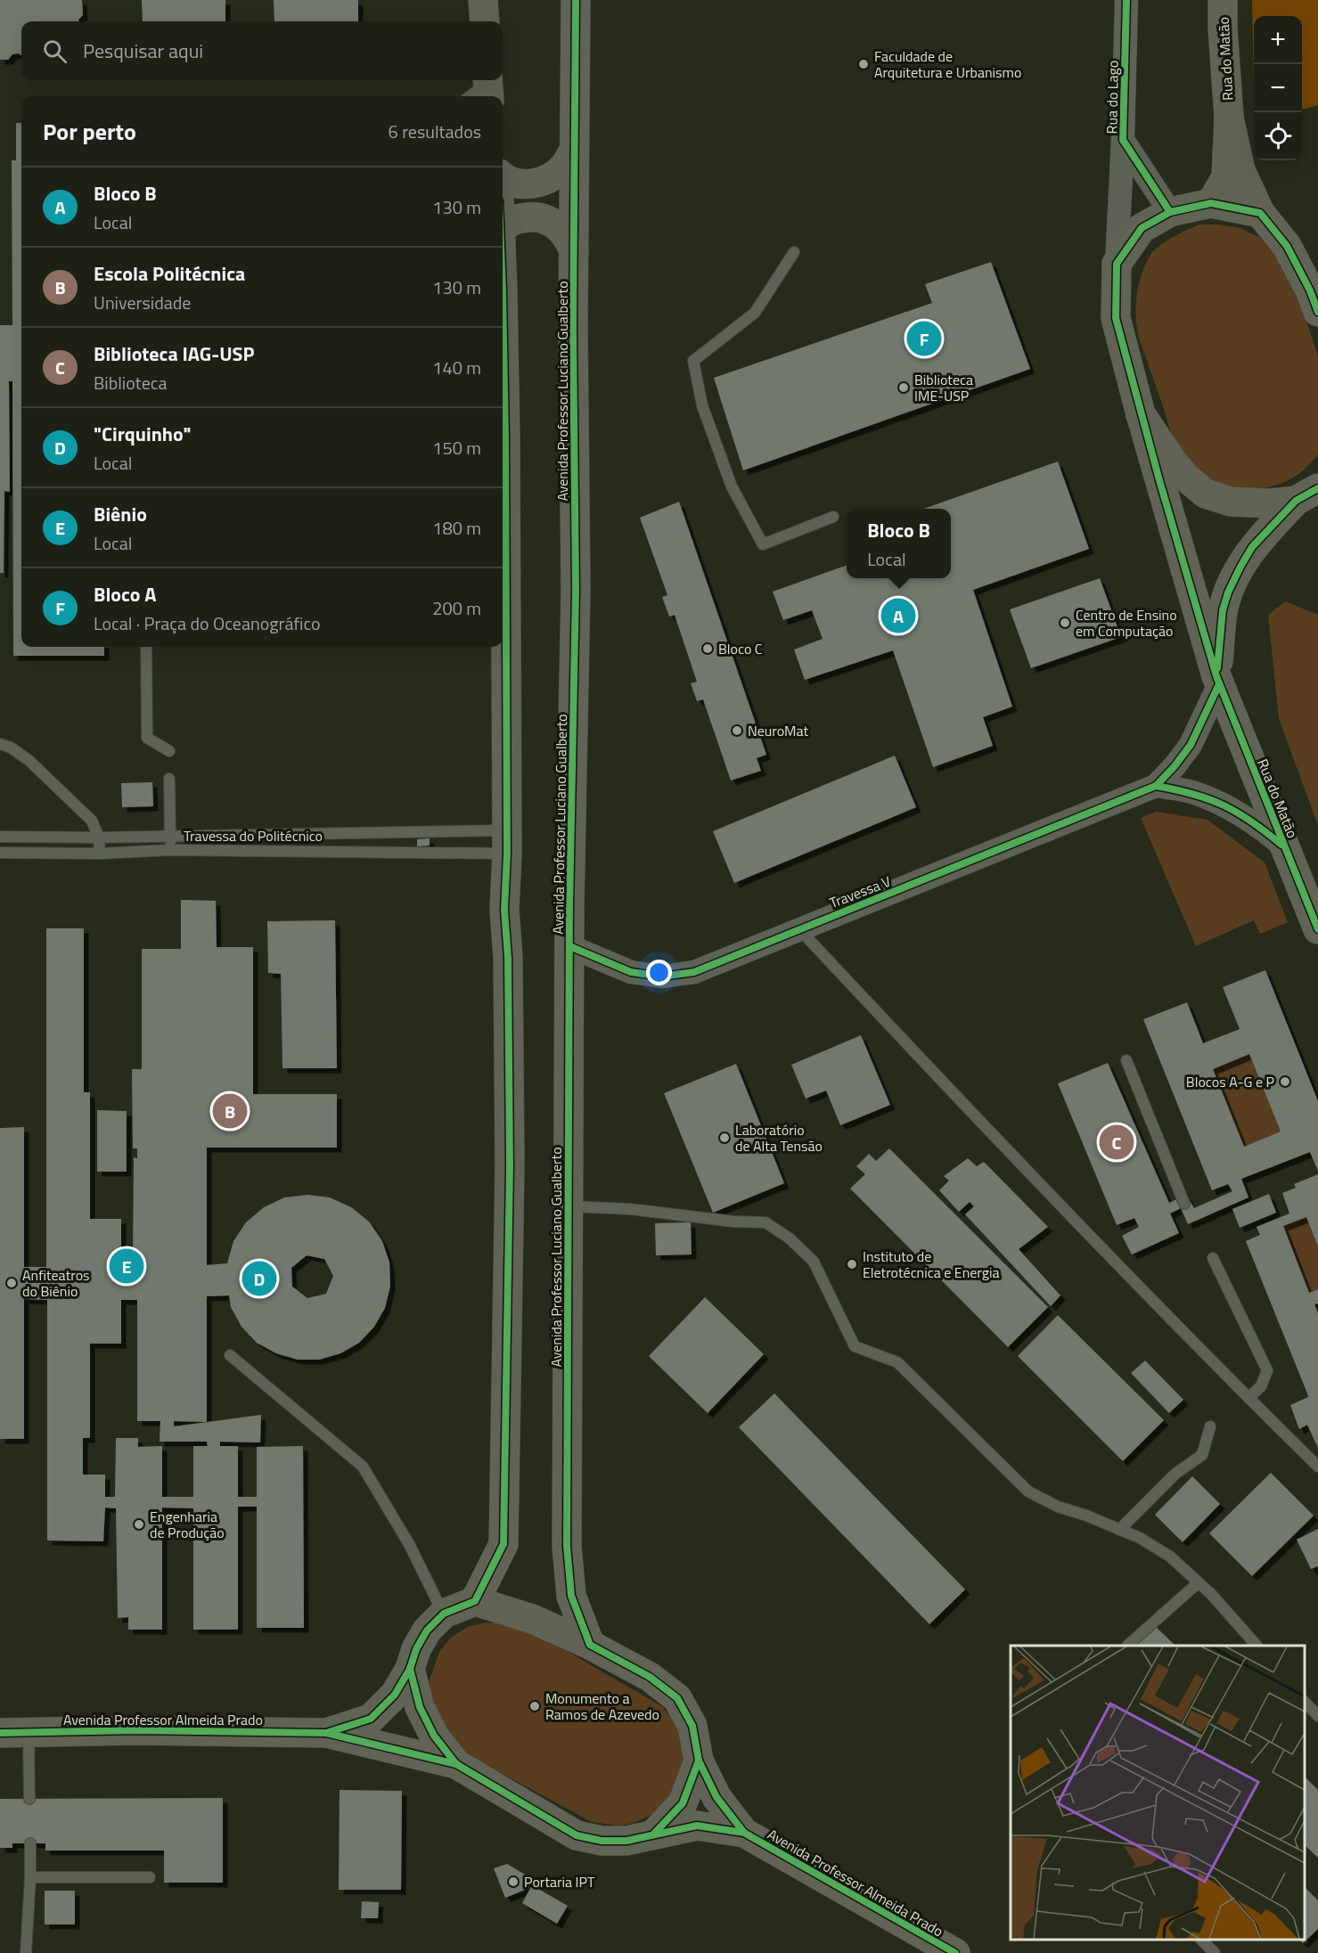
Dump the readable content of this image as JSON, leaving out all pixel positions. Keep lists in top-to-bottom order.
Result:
{
  "streets": {
    "street": [
      "Rua do Matão",
      "Rua do Lago",
      "Avenida Professor Luciano Gualberto",
      "Travessa V",
      "Avenida Professor Almeida Prado"
    ],
    "lane": ["Travessa do Politécnico"]
  },
  "crossings": [
    ["Rua do Matão", "Rua do Lago"],
    ["Rua do Matão", "Travessa V"],
    ["Avenida Professor Luciano Gualberto", "Travessa V"]
  ],
  "places": [
    "Faculdade de Arquitetura e Urbanismo",
    "Biblioteca IME-USP",
    "Centro de Ensino em Computação",
    "Bloco C",
    "NeuroMat",
    "Blocos A-G e P",
    "Laboratório de Alta Tensão",
    "Instituto de Eletrotécnica e Energia",
    "Anfiteatros do Biênio",
    "Engenharia de Produção",
    "Monumento a Ramos de Azevedo",
    "Portaria IPT"
  ],
  "page": {
    "map_buttons": ["+", "−"],
    "search": "Pesquisar aqui",
    "heading": ["Por perto", "6 resultados"],
    "list": [
      {
        "mark": "A",
        "name": "Bloco B",
        "note": "Local",
        "value": "130 m"
      },
      {
        "mark": "B",
        "name": "Escola Politécnica",
        "note": "Universidade",
        "value": "130 m"
      },
      {
        "mark": "C",
        "name": "Biblioteca IAG-USP",
        "note": "Biblioteca",
        "value": "140 m"
      },
      {
        "mark": "D",
        "name": "\"Cirquinho\"",
        "note": "Local",
        "value": "150 m"
      },
      {
        "mark": "E",
        "name": "Biênio",
        "note": "Local",
        "value": "180 m"
      },
      {
        "mark": "F",
        "name": "Bloco A",
        "note": "Local · Praça do Oceanográfico",
        "value": "200 m"
      }
    ],
    "pins": [
      "F",
      "A",
      "B",
      "C",
      "E",
      "D"
    ],
    "popup": ["Bloco B", "Local"]
  }
}
